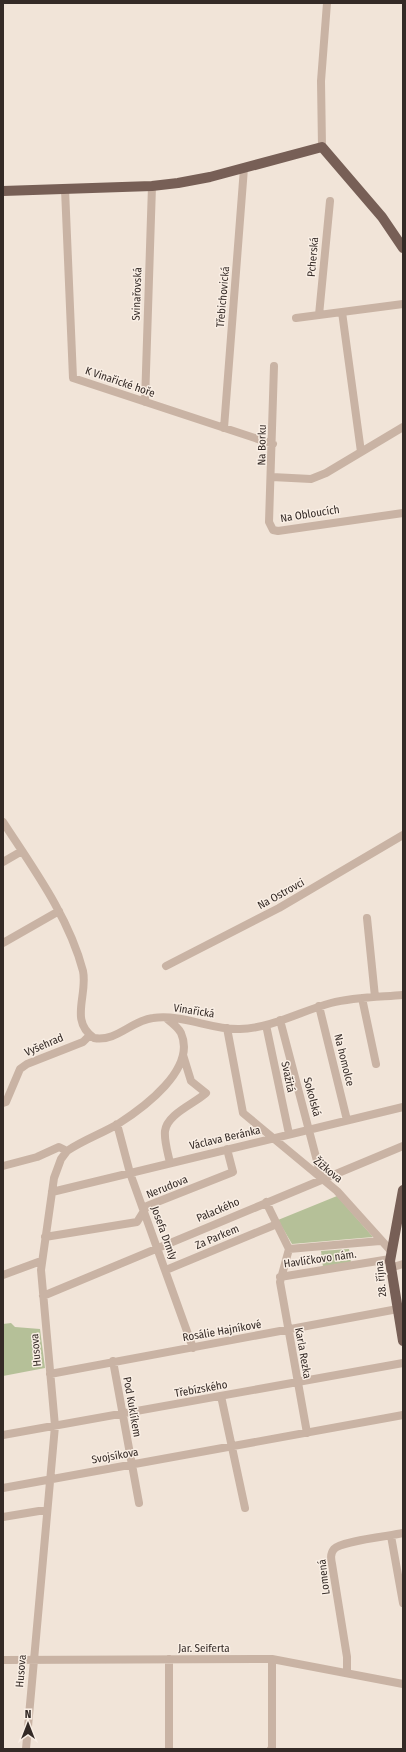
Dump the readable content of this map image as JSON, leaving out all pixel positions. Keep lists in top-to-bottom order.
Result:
{
  "streets": {
    "main road": ["28. října"],
    "street": [
      "Pcherská",
      "Svinařovská",
      "Třebichovická",
      "K Vinařické hoře",
      "Na Borku",
      "Na Obloucích",
      "Na Ostrovci",
      "Vinařická",
      "Vyšehrad",
      "Na homolce",
      "Svažitá",
      "Sokolská",
      "Václava Beránka",
      "Žižkova",
      "Nerudova",
      "Palackého",
      "Josefa Drmly",
      "Za Parkem",
      "Havlíčkovo nám.",
      "Rosálie Hajníkové",
      "Husova",
      "Karla Rezka",
      "Třebízského",
      "Pod Kuklíkem",
      "Svojsíkova",
      "Lomená",
      "Jar. Seiferta"
    ]
  },
  "crossings": [
    ["Svinařovská", "K Vinařické hoře"],
    ["Třebichovická", "K Vinařické hoře"],
    ["K Vinařické hoře", "Na Borku"],
    ["Na Borku", "Na Obloucích"],
    ["Vinařická", "Vyšehrad"],
    ["Vinařická", "Na homolce"],
    ["Vinařická", "Svažitá"],
    ["Vinařická", "Sokolská"],
    ["Vinařická", "Žižkova"],
    ["Na homolce", "Václava Beránka"],
    ["Svažitá", "Václava Beránka"],
    ["Sokolská", "Václava Beránka"],
    ["Sokolská", "Žižkova"],
    ["Sokolská", "Palackého"],
    ["Václava Beránka", "Žižkova"],
    ["Václava Beránka", "Nerudova"],
    ["Václava Beránka", "Josefa Drmly"],
    ["Václava Beránka", "Husova"],
    ["Žižkova", "Palackého"],
    ["Žižkova", "Havlíčkovo nám."],
    ["Žižkova", "28. října"],
    ["Nerudova", "Josefa Drmly"],
    ["Nerudova", "Husova"],
    ["Palackého", "Josefa Drmly"],
    ["Palackého", "Havlíčkovo nám."],
    ["Palackého", "Husova"],
    ["Josefa Drmly", "Za Parkem"],
    ["Josefa Drmly", "Rosálie Hajníkové"],
    ["Za Parkem", "Havlíčkovo nám."],
    ["Havlíčkovo nám.", "28. října"],
    ["Havlíčkovo nám.", "Karla Rezka"],
    ["28. října", "Rosálie Hajníkové"],
    ["Rosálie Hajníkové", "Husova"],
    ["Rosálie Hajníkové", "Karla Rezka"],
    ["Rosálie Hajníkové", "Pod Kuklíkem"],
    ["Husova", "Třebízského"],
    ["Husova", "Svojsíkova"],
    ["Husova", "Jar. Seiferta"],
    ["Karla Rezka", "Třebízského"],
    ["Karla Rezka", "Svojsíkova"],
    ["Třebízského", "Pod Kuklíkem"],
    ["Pod Kuklíkem", "Svojsíkova"],
    ["Lomená", "Jar. Seiferta"]
  ],
  "north": "top"
}
